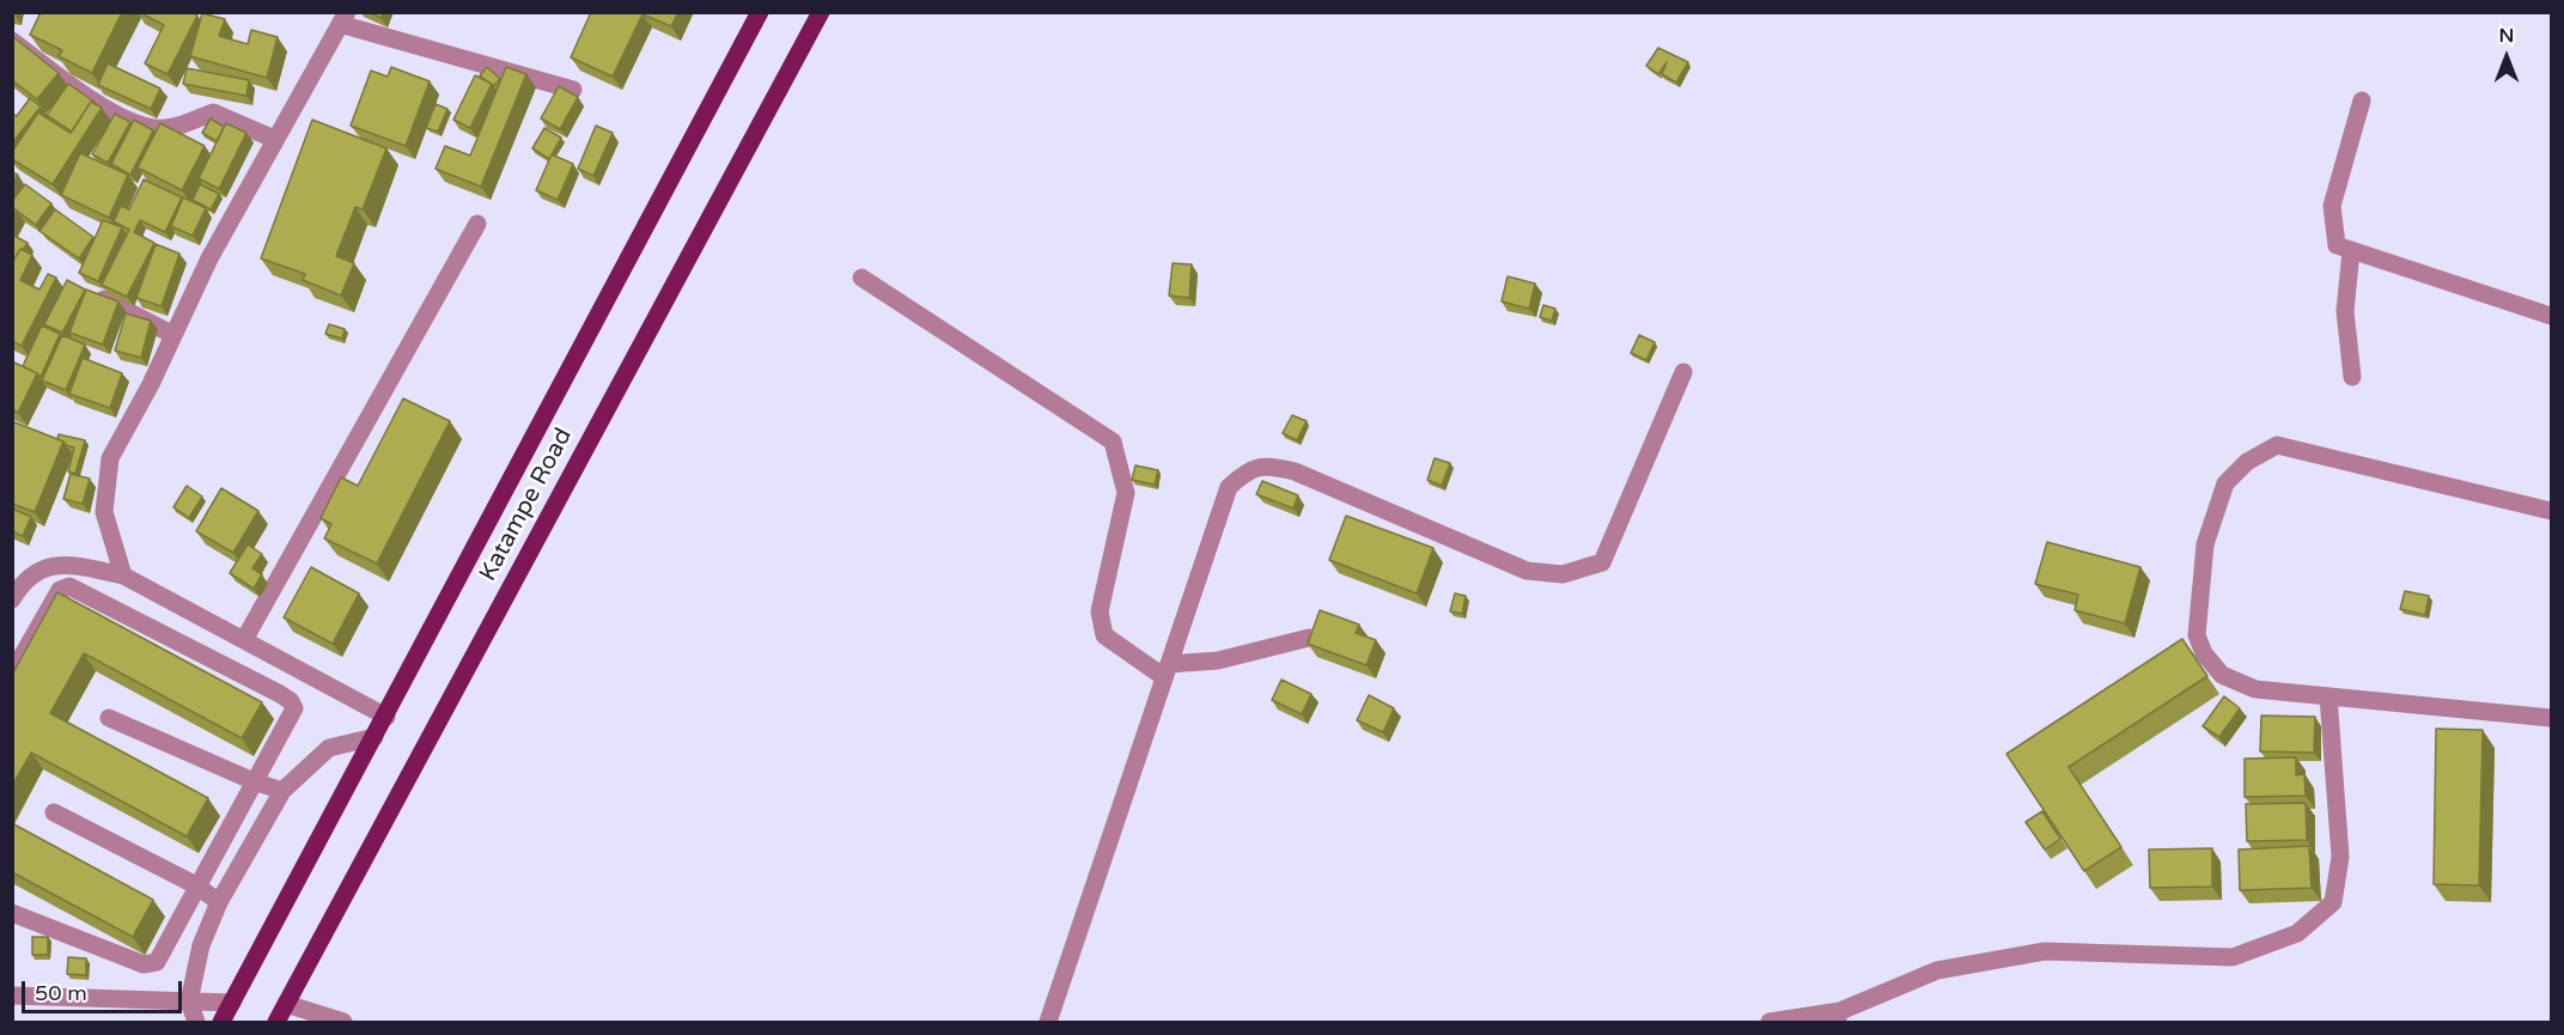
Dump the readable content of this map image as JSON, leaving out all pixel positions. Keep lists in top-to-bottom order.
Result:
{
  "streets": {
    "main road": ["Katampe Road"]
  },
  "scale_bar": "50 m",
  "north": "top"
}
